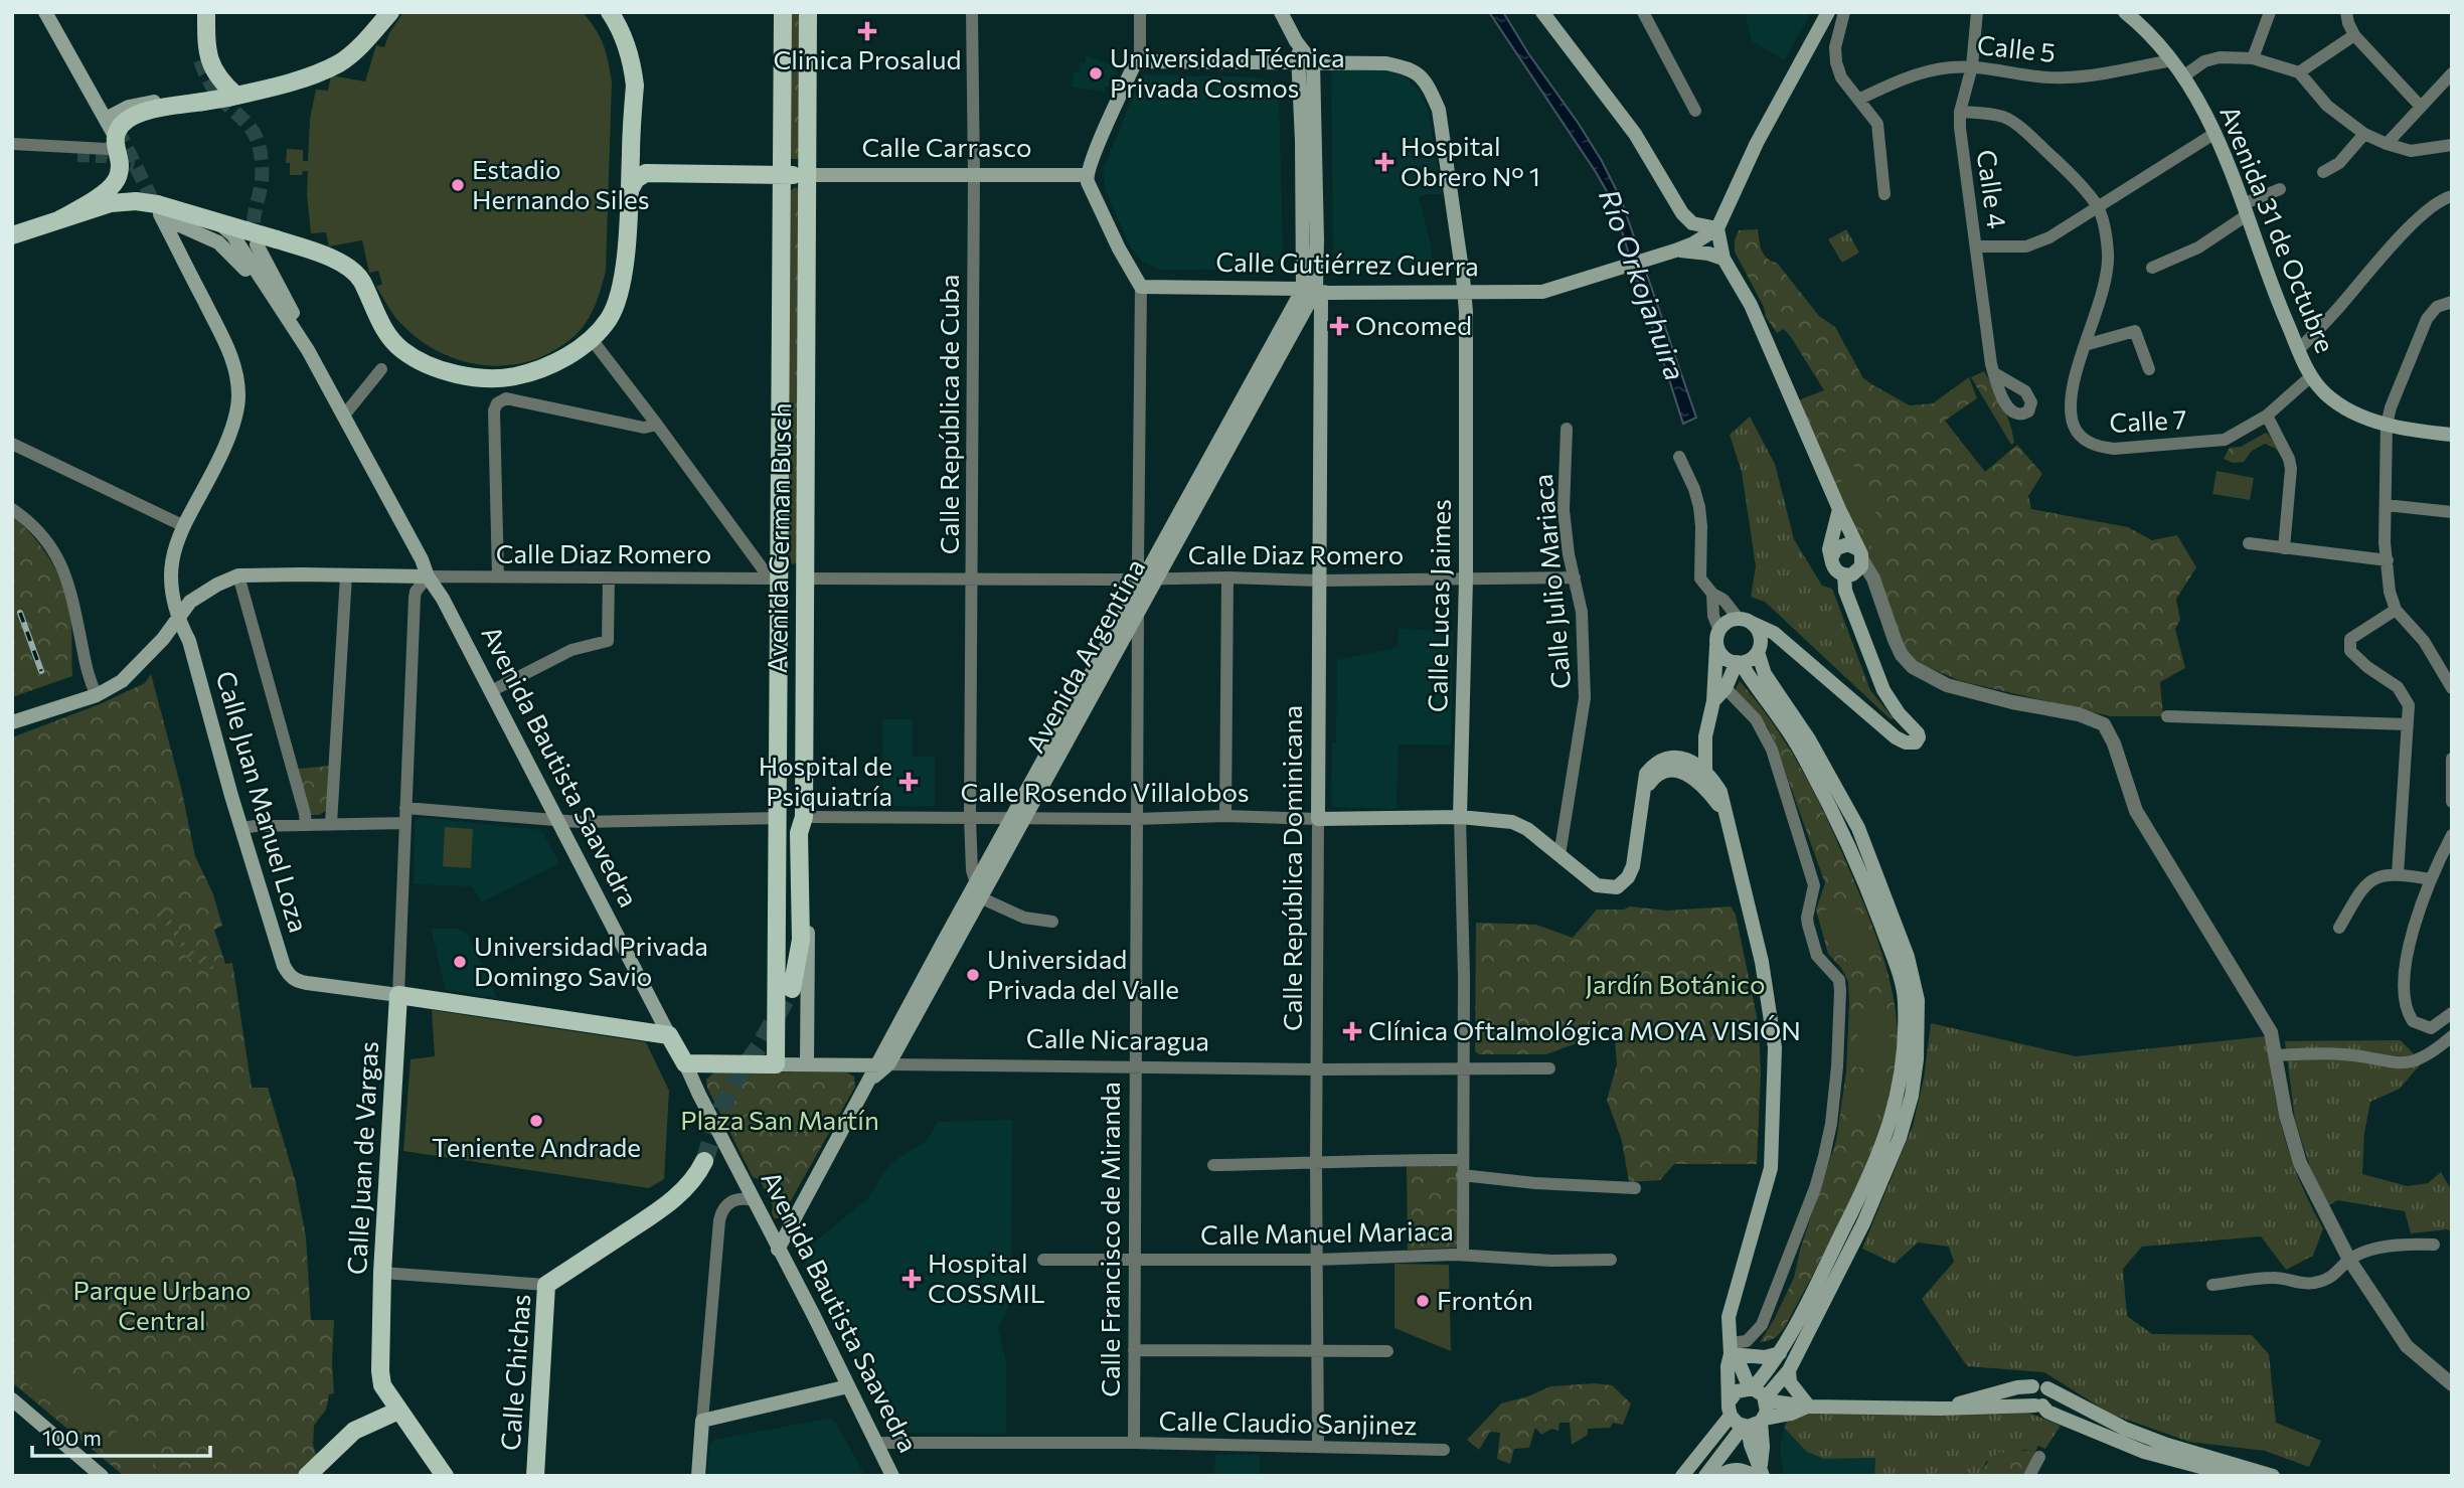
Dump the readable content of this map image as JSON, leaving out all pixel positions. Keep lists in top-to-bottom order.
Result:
{
  "streets": {
    "main road": [
      "Calle Carrasco",
      "Avenida 31 de Octubre",
      "Calle Gutiérrez Guerra",
      "Avenida German Busch",
      "Calle Lucas Jaimes",
      "Avenida Argentina",
      "Avenida Bautista Saavedra",
      "Calle Rosendo Villalobos",
      "Calle Juan Manuel Loza",
      "Calle República Dominicana",
      "Calle Nicaragua",
      "Calle Juan de Vargas",
      "Calle Chichas"
    ],
    "street": [
      "Calle 5",
      "Calle 4",
      "Calle República de Cuba",
      "Calle 7",
      "Calle Diaz Romero",
      "Calle Julio Mariaca",
      "Calle Manuel Mariaca",
      "Calle Francisco de Miranda",
      "Calle Claudio Sanjinez"
    ]
  },
  "crossings": [
    ["Calle 5", "Calle 4"],
    ["Calle 5", "Avenida 31 de Octubre"],
    ["Calle Carrasco", "Calle República de Cuba"],
    ["Calle Carrasco", "Avenida German Busch"],
    ["Avenida 31 de Octubre", "Calle 7"],
    ["Calle Gutiérrez Guerra", "Calle Lucas Jaimes"],
    ["Calle Gutiérrez Guerra", "Avenida Argentina"],
    ["Calle Gutiérrez Guerra", "Calle República Dominicana"],
    ["Calle República de Cuba", "Calle Diaz Romero"],
    ["Calle República de Cuba", "Avenida Argentina"],
    ["Calle República de Cuba", "Calle Rosendo Villalobos"],
    ["Avenida German Busch", "Calle Diaz Romero"],
    ["Avenida German Busch", "Calle Rosendo Villalobos"],
    ["Avenida German Busch", "Calle Nicaragua"],
    ["Calle Diaz Romero", "Calle Julio Mariaca"],
    ["Calle Diaz Romero", "Calle Lucas Jaimes"],
    ["Calle Diaz Romero", "Avenida Argentina"],
    ["Calle Diaz Romero", "Avenida Bautista Saavedra"],
    ["Calle Diaz Romero", "Calle República Dominicana"],
    ["Calle Julio Mariaca", "Calle Rosendo Villalobos"],
    ["Calle Lucas Jaimes", "Calle Rosendo Villalobos"],
    ["Calle Lucas Jaimes", "Calle República Dominicana"],
    ["Calle Lucas Jaimes", "Calle Nicaragua"],
    ["Calle Lucas Jaimes", "Calle Manuel Mariaca"],
    ["Avenida Argentina", "Avenida Bautista Saavedra"],
    ["Avenida Argentina", "Calle Rosendo Villalobos"],
    ["Avenida Argentina", "Calle República Dominicana"],
    ["Avenida Argentina", "Calle Nicaragua"],
    ["Avenida Argentina", "Calle Francisco de Miranda"],
    ["Avenida Bautista Saavedra", "Calle Nicaragua"],
    ["Avenida Bautista Saavedra", "Calle Claudio Sanjinez"],
    ["Calle Rosendo Villalobos", "Calle República Dominicana"],
    ["Calle Rosendo Villalobos", "Calle Francisco de Miranda"],
    ["Calle Juan Manuel Loza", "Calle Juan de Vargas"],
    ["Calle República Dominicana", "Calle Nicaragua"],
    ["Calle República Dominicana", "Calle Manuel Mariaca"],
    ["Calle República Dominicana", "Calle Claudio Sanjinez"],
    ["Calle Nicaragua", "Calle Francisco de Miranda"],
    ["Calle Manuel Mariaca", "Calle Francisco de Miranda"],
    ["Calle Francisco de Miranda", "Calle Claudio Sanjinez"]
  ],
  "water": ["Río Orkojahuira"],
  "parks": ["Jardín Botánico", "Plaza San Martín", "Parque Urbano Central"],
  "places": {
    "health": [
      "Clinica Prosalud",
      "Hospital Obrero N° 1",
      "Oncomed",
      "Hospital de Psiquiatría",
      "Clínica Oftalmológica MOYA VISIÓN",
      "Hospital COSSMIL"
    ],
    "other": [
      "Universidad Técnica Privada Cosmos",
      "Estadio Hernando Siles",
      "Universidad Privada Domingo Savio",
      "Universidad Privada del Valle",
      "Teniente Andrade",
      "Frontón"
    ]
  },
  "scale_bar": "100 m"
}
